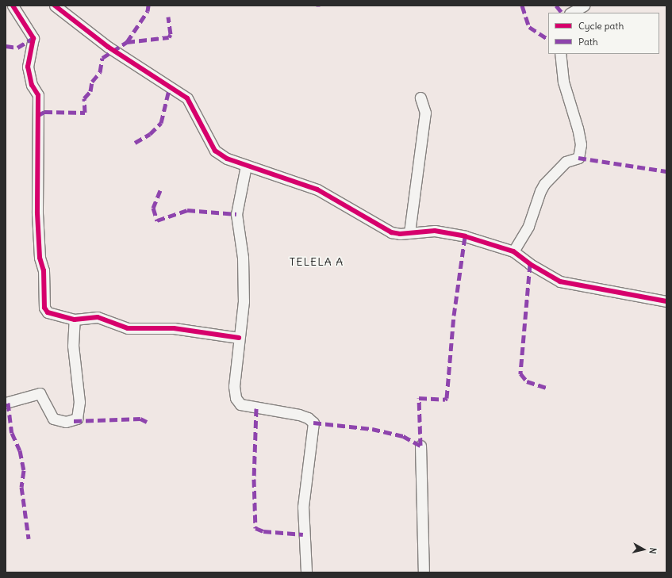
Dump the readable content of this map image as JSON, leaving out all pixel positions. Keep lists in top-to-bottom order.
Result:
{
  "districts": ["TELELA A"],
  "legend": ["Cycle path", "Path"],
  "north": "right"
}
